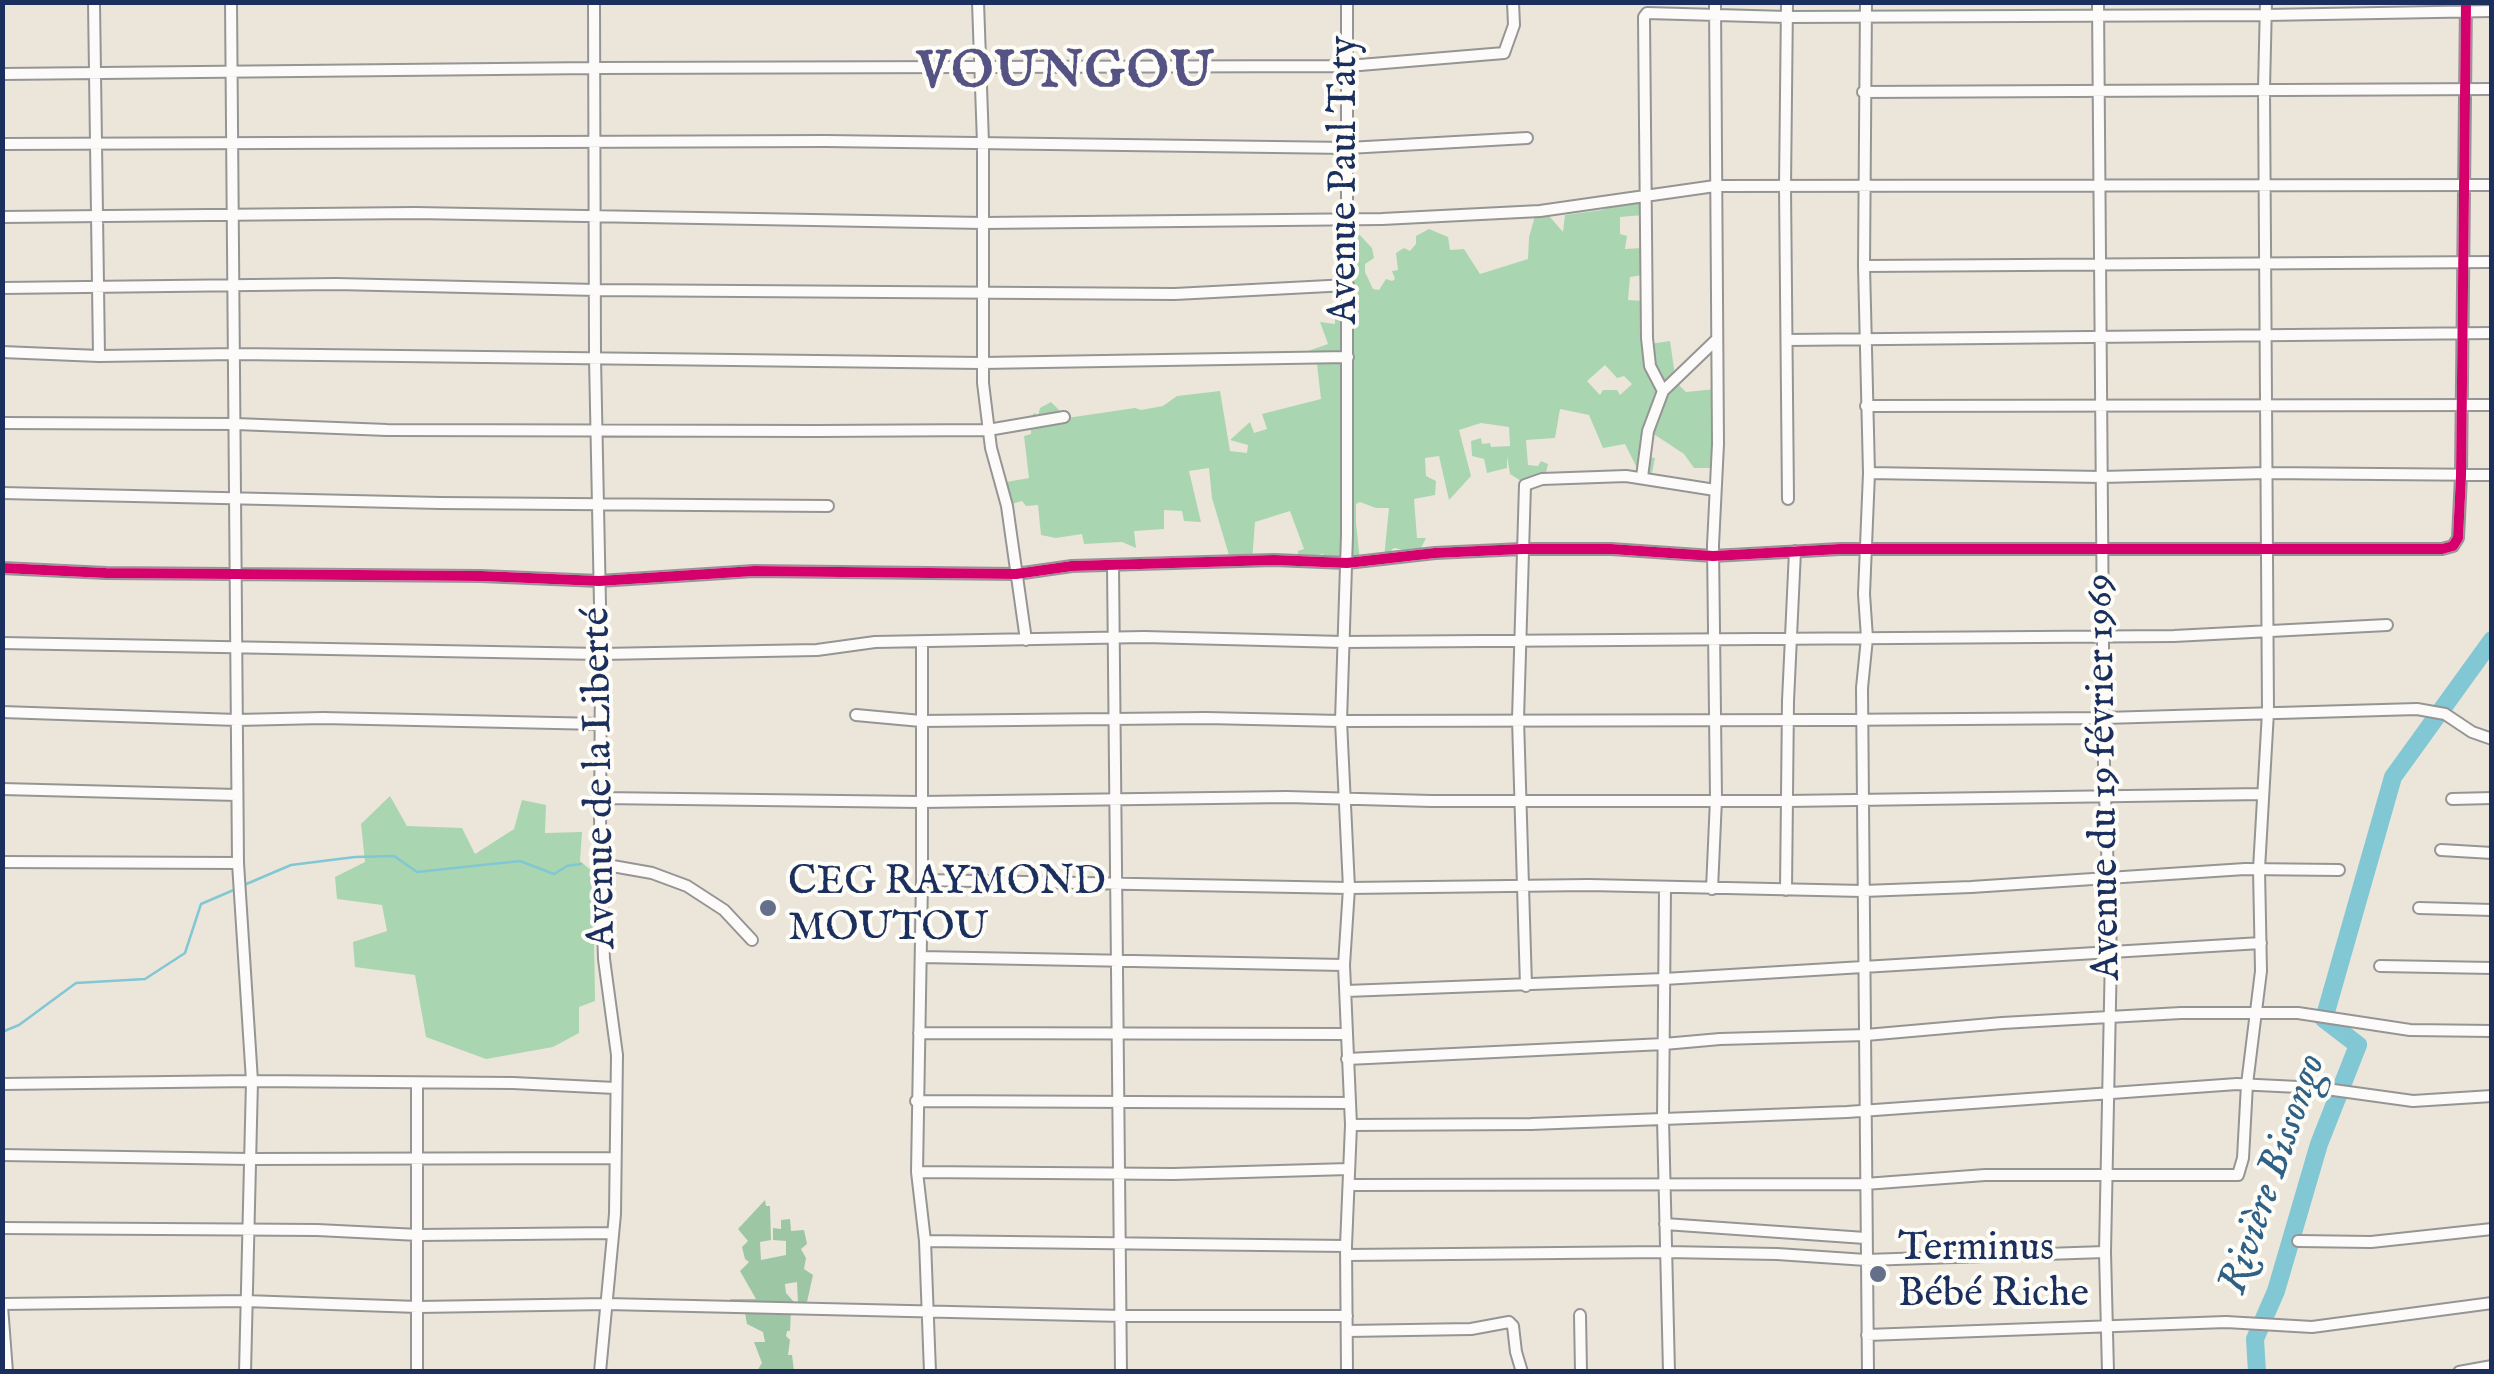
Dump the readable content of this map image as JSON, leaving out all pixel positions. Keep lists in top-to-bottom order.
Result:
{
  "streets": {
    "street": ["Avenue Paul Taty", "Avenue du 19 février 1969", "Avenue de la Liberté"]
  },
  "districts": ["VOUNGOU"],
  "water": ["Rivière Bissongo"],
  "places": ["CEG RAYMOND MOUTOU", "Terminus Bébé Riche"]
}
